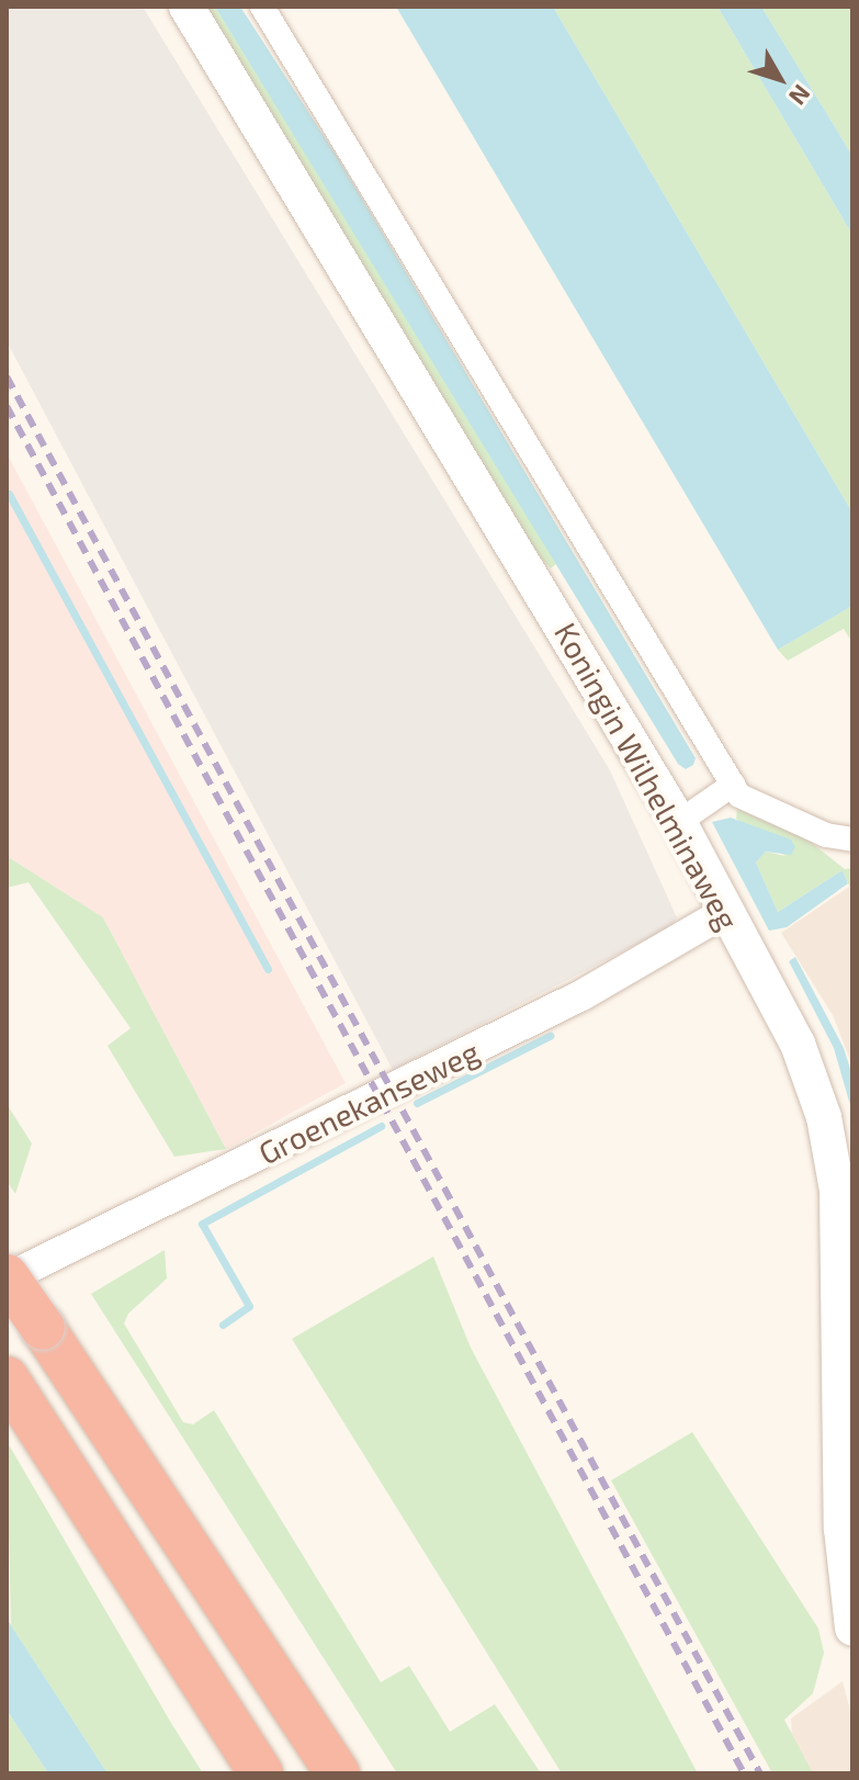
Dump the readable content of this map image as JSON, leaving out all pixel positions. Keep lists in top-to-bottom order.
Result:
{
  "streets": {
    "main road": ["Koningin Wilhelminaweg"],
    "street": ["Groenekanseweg"]
  },
  "crossings": [
    ["Koningin Wilhelminaweg", "Groenekanseweg"]
  ],
  "north": "bottom right"
}
